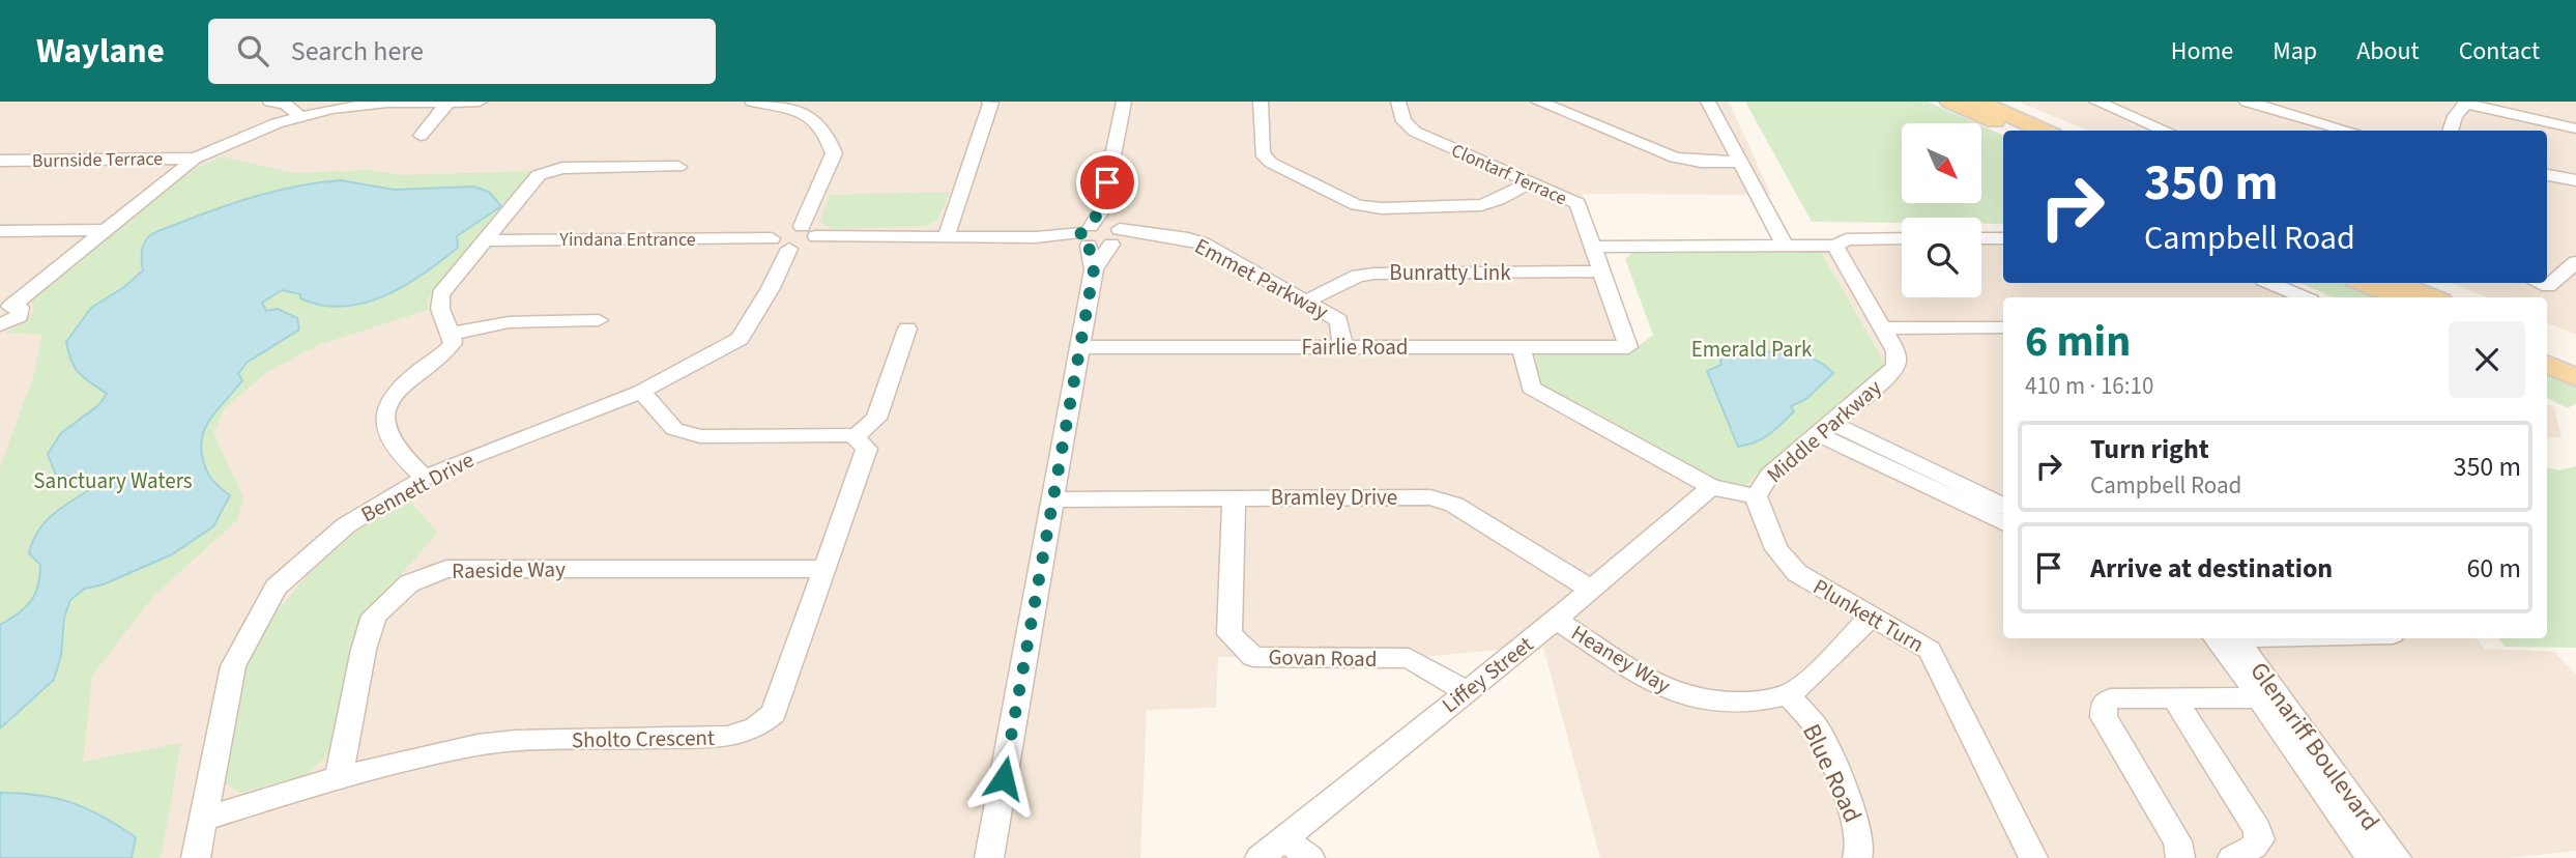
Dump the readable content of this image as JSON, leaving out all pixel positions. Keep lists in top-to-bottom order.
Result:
{
  "streets": {
    "street": [
      "Burnside Terrace",
      "Clontarf Terrace",
      "Yindana Entrance",
      "Bunratty Link",
      "Emmet Parkway",
      "Fairlie Road",
      "Middle Parkway",
      "Bennett Drive",
      "Bramley Drive",
      "Raeside Way",
      "Plunkett Turn",
      "Govan Road",
      "Heaney Way",
      "Liffey Street",
      "Sholto Crescent",
      "Glenariff Boulevard",
      "Blue Road"
    ]
  },
  "crossings": [
    ["Clontarf Terrace", "Bunratty Link"],
    ["Clontarf Terrace", "Fairlie Road"],
    ["Yindana Entrance", "Bennett Drive"],
    ["Bunratty Link", "Emmet Parkway"],
    ["Emmet Parkway", "Fairlie Road"],
    ["Fairlie Road", "Middle Parkway"],
    ["Middle Parkway", "Plunkett Turn"],
    ["Middle Parkway", "Liffey Street"],
    ["Bennett Drive", "Sholto Crescent"],
    ["Bramley Drive", "Govan Road"],
    ["Bramley Drive", "Liffey Street"],
    ["Raeside Way", "Sholto Crescent"],
    ["Plunkett Turn", "Heaney Way"],
    ["Govan Road", "Liffey Street"],
    ["Heaney Way", "Liffey Street"],
    ["Heaney Way", "Blue Road"]
  ],
  "parks": ["Emerald Park", "Sanctuary Waters"],
  "north": "bottom right",
  "page": {
    "header": "Waylane",
    "search": "Search here",
    "nav": [
      "Home",
      "Map",
      "About",
      "Contact"
    ],
    "turn": ["350 m", "Campbell Road"],
    "heading": ["6 min", "410 m · 16:10"],
    "list": [
      {
        "name": "Turn right",
        "note": "Campbell Road",
        "value": "350 m"
      },
      {
        "name": "Arrive at destination",
        "value": "60 m"
      }
    ]
  }
}
